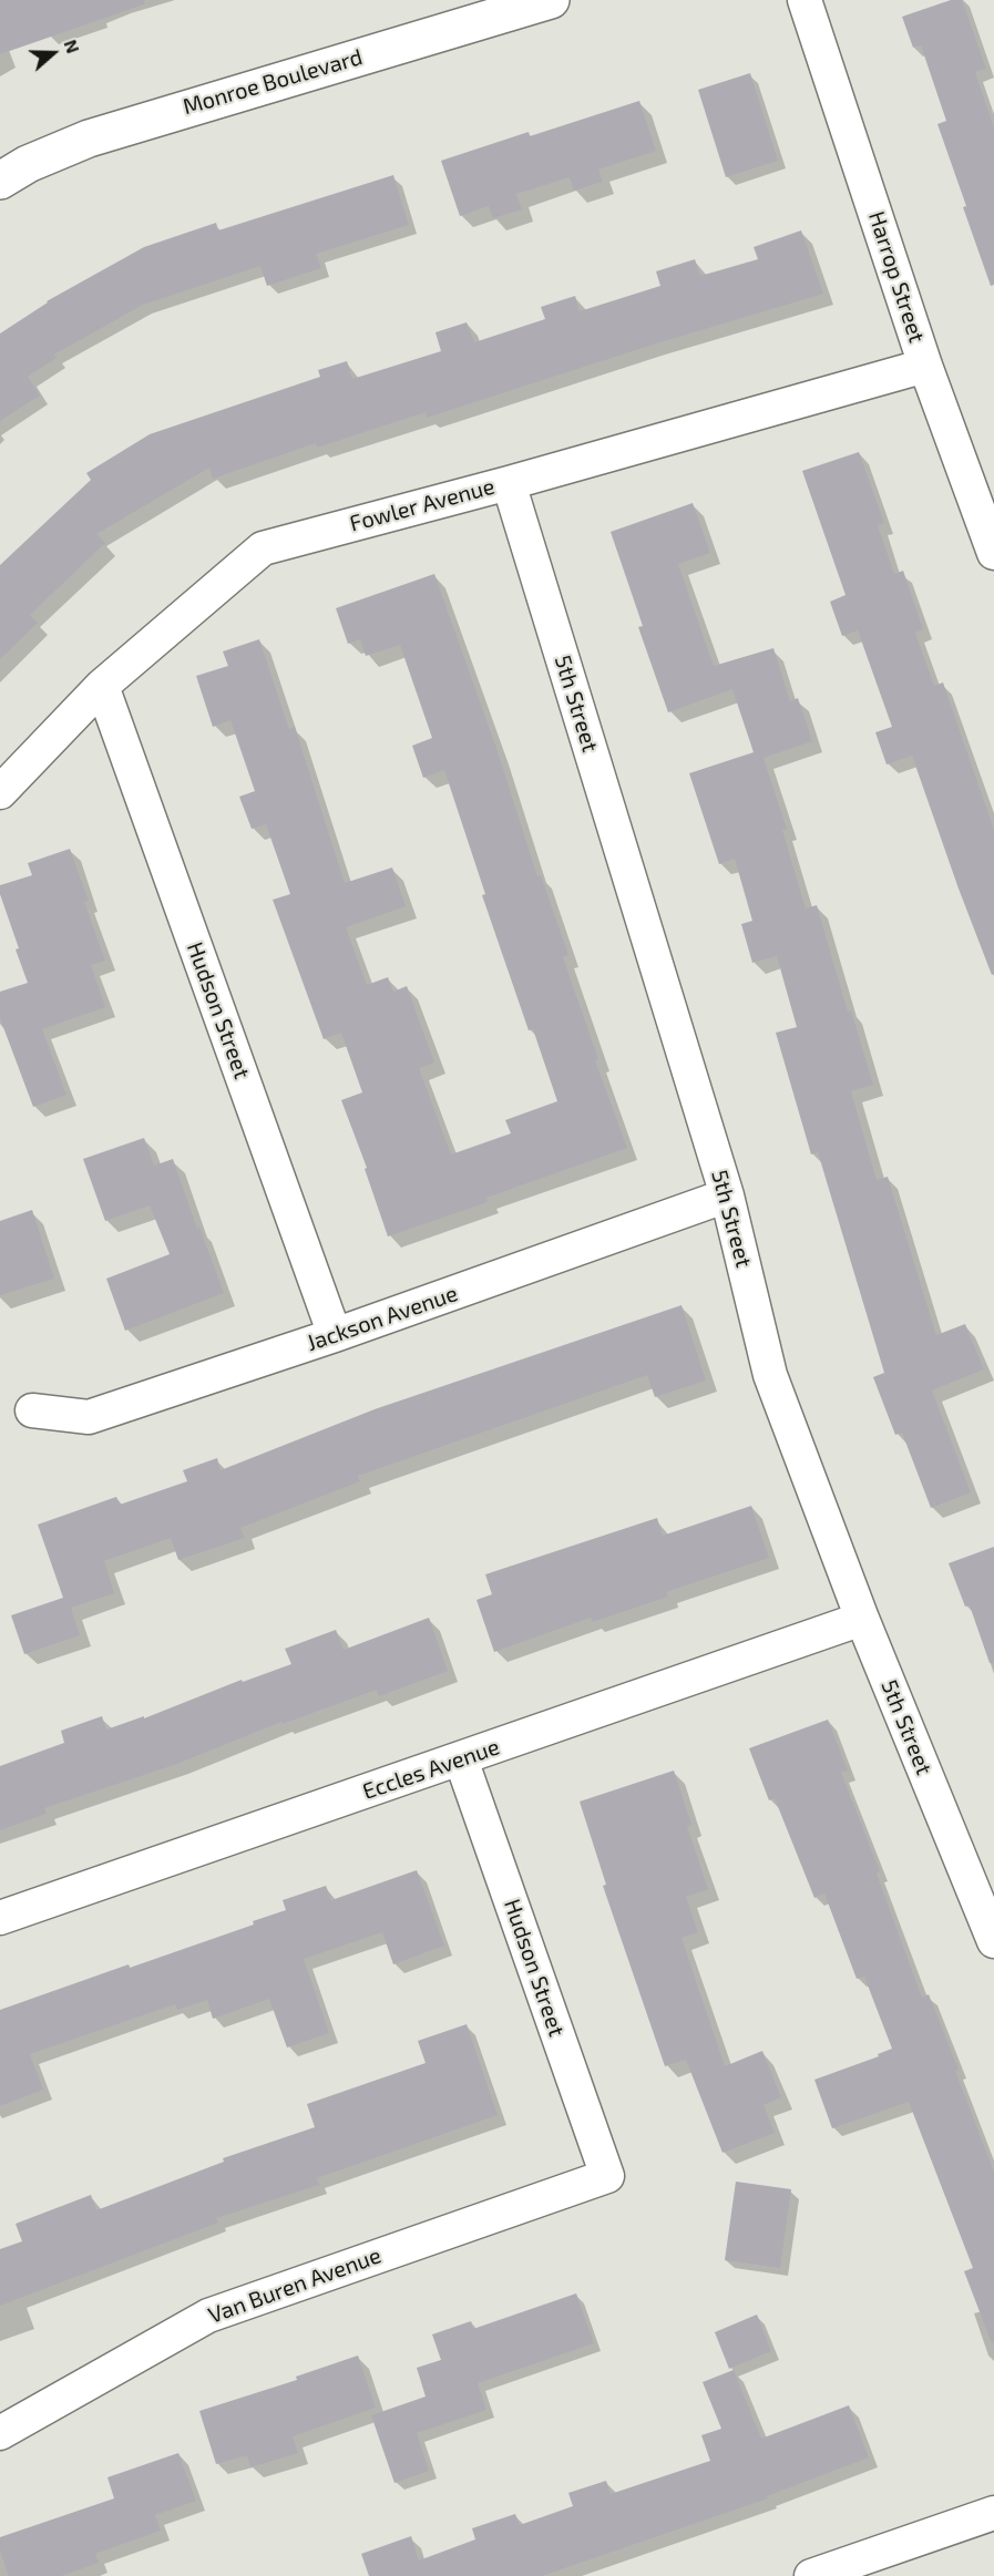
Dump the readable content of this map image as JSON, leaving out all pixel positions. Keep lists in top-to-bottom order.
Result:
{
  "streets": {
    "main road": ["Monroe Boulevard"],
    "street": [
      "Harrop Street",
      "Fowler Avenue",
      "5th Street",
      "Hudson Street",
      "Jackson Avenue",
      "Eccles Avenue",
      "Van Buren Avenue"
    ]
  },
  "crossings": [
    ["Harrop Street", "Fowler Avenue"],
    ["Fowler Avenue", "5th Street"],
    ["Fowler Avenue", "Hudson Street"],
    ["5th Street", "Jackson Avenue"],
    ["5th Street", "Eccles Avenue"],
    ["Hudson Street", "Jackson Avenue"],
    ["Hudson Street", "Eccles Avenue"],
    ["Hudson Street", "Van Buren Avenue"]
  ],
  "north": "right"
}
